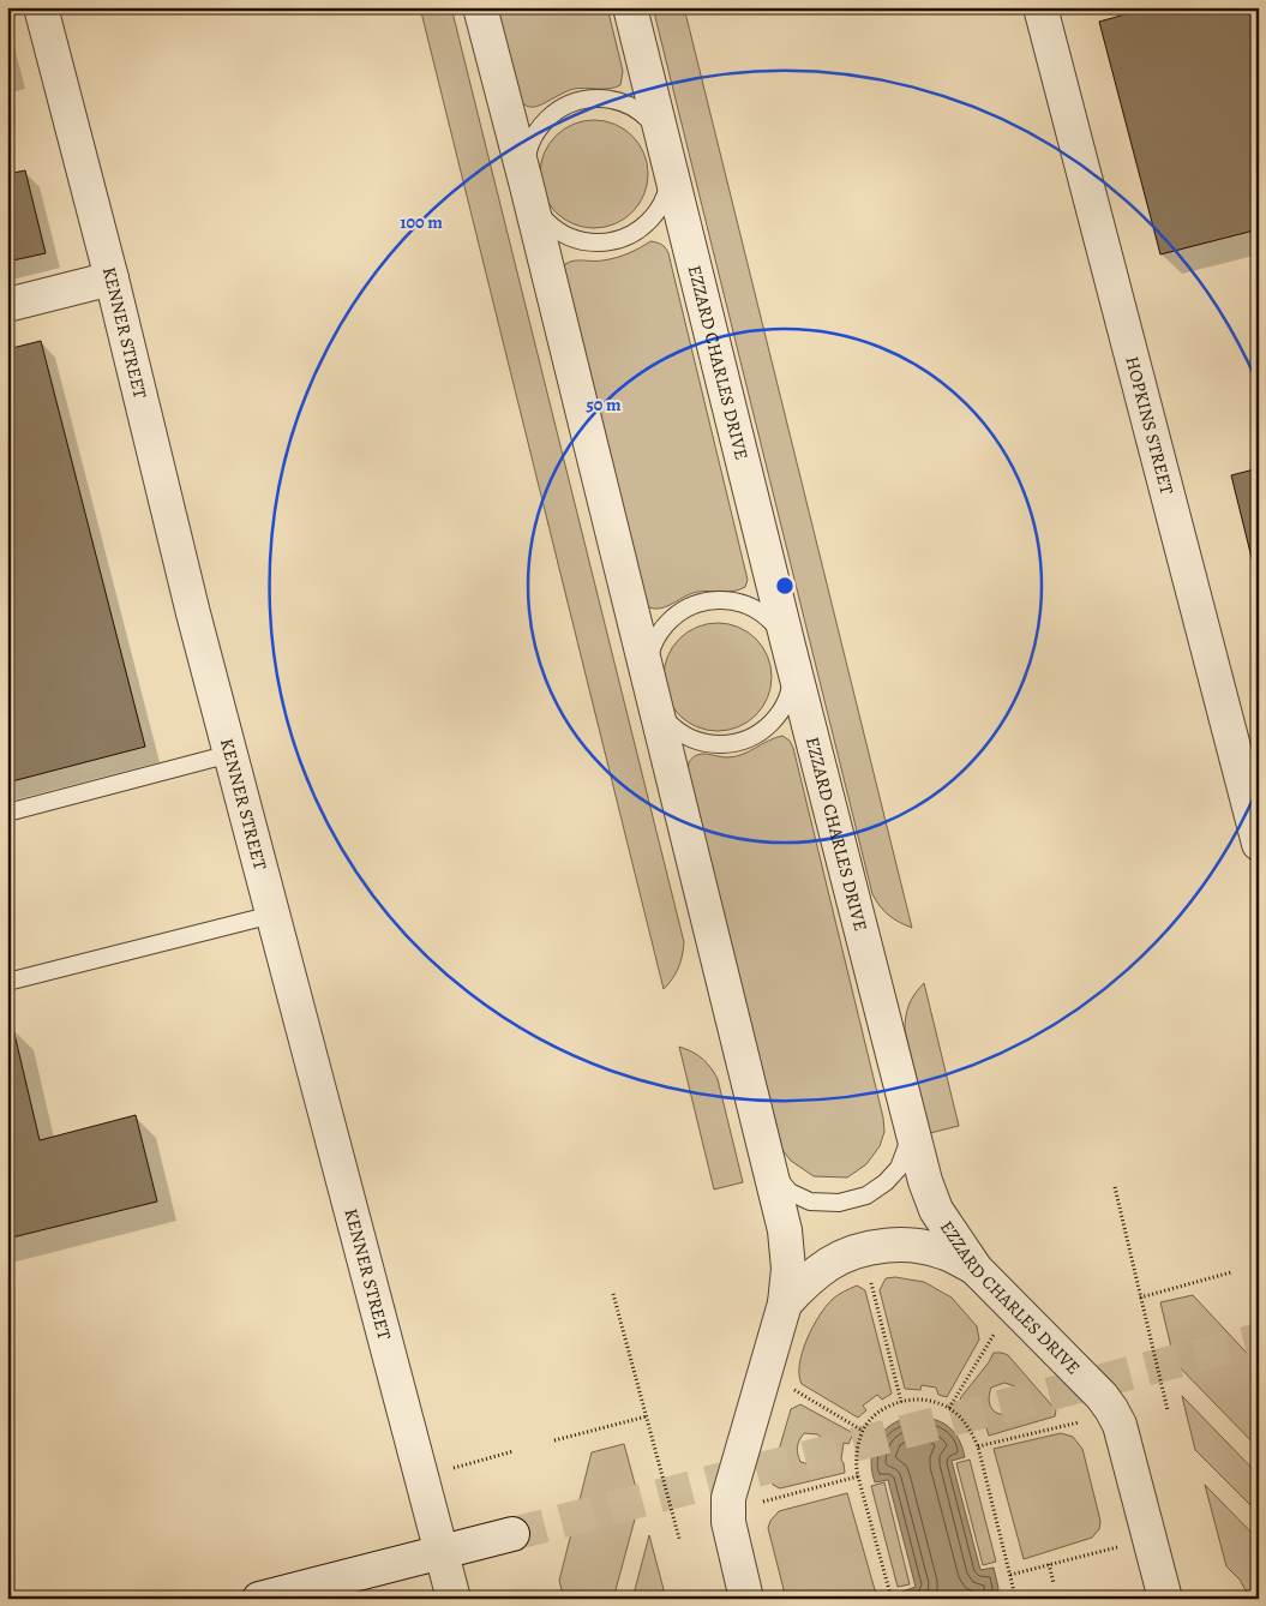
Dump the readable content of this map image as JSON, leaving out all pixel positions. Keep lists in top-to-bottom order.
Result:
{
  "streets": {
    "street": ["KENNER STREET", "EZZARD CHARLES DRIVE", "HOPKINS STREET"]
  },
  "rings": ["100 m", "50 m"]
}
